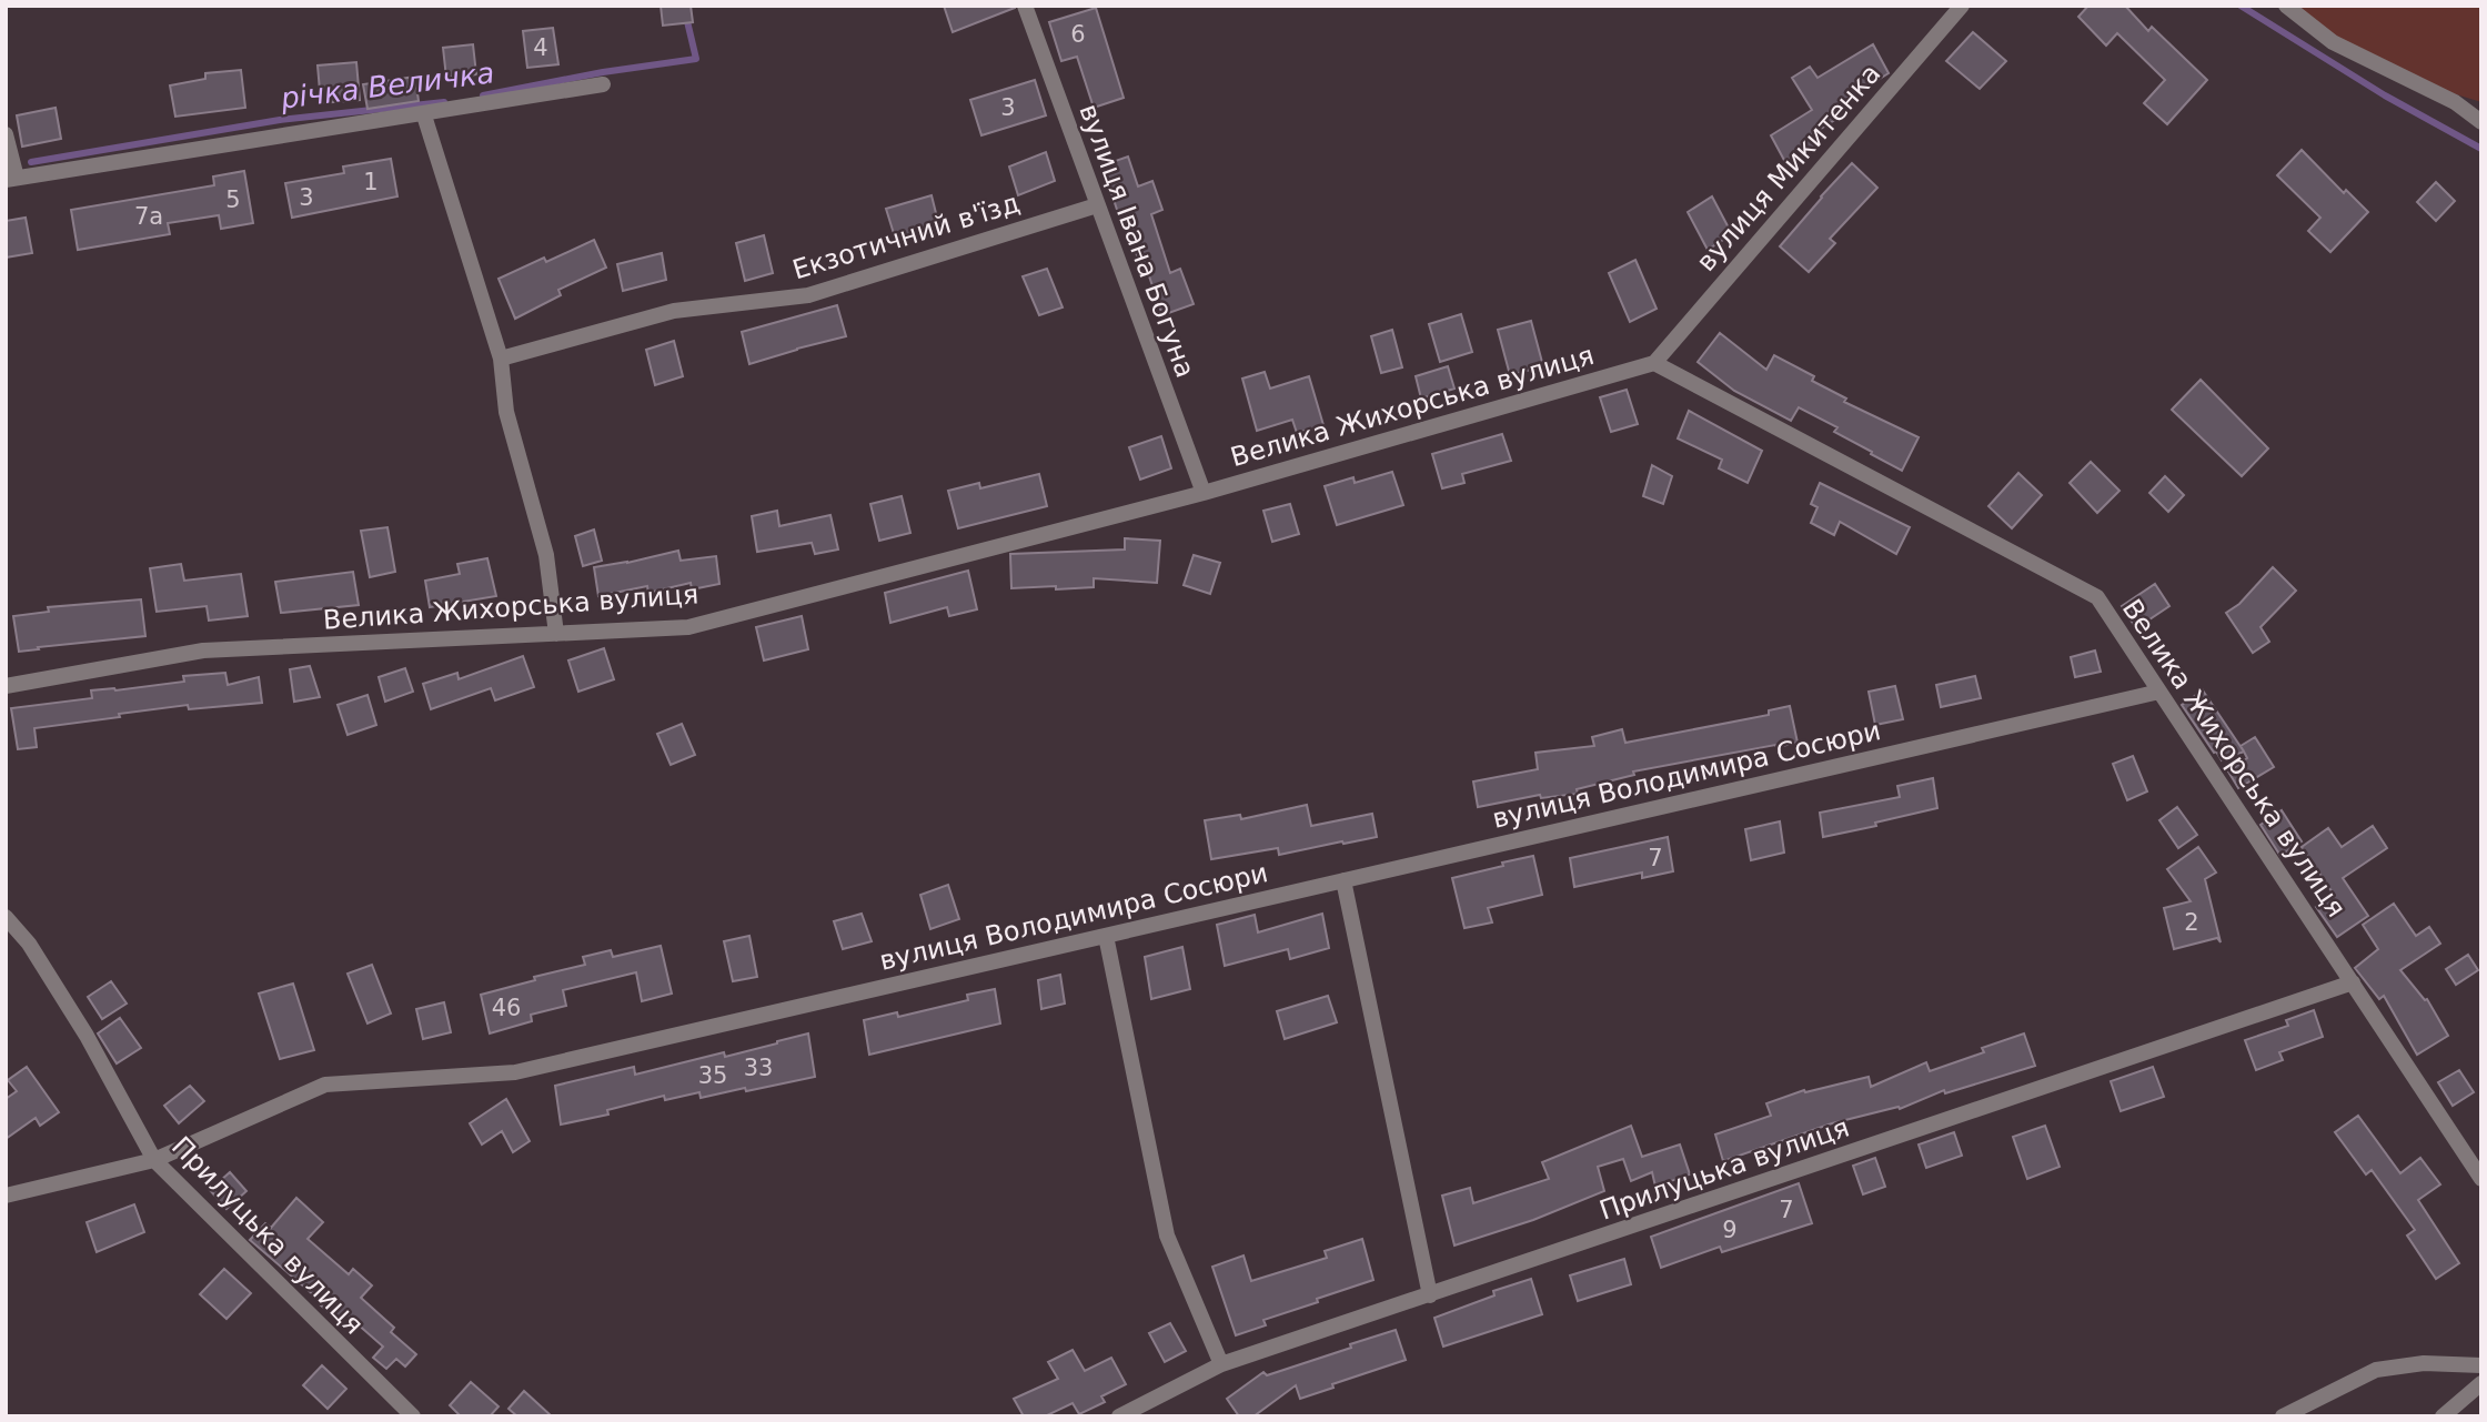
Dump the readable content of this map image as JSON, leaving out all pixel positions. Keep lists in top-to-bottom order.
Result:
{
  "streets": {
    "street": [
      "вулиця Микитенка",
      "Екзотичний в'їзд",
      "вулиця Івана Богуна",
      "Велика Жихорська вулиця",
      "вулиця Володимира Сосюри",
      "Прилуцька вулиця"
    ]
  },
  "crossings": [
    ["вулиця Микитенка", "Велика Жихорська вулиця"],
    ["Екзотичний в'їзд", "вулиця Івана Богуна"],
    ["вулиця Івана Богуна", "Велика Жихорська вулиця"],
    ["Велика Жихорська вулиця", "вулиця Володимира Сосюри"],
    ["Велика Жихорська вулиця", "Прилуцька вулиця"],
    ["вулиця Володимира Сосюри", "Прилуцька вулиця"]
  ],
  "water": ["річка Величка"],
  "house_numbers": [
    "6",
    "4",
    "3",
    "1",
    "3",
    "5",
    "7а",
    "7",
    "2",
    "46",
    "33",
    "35",
    "7",
    "9"
  ]
}
